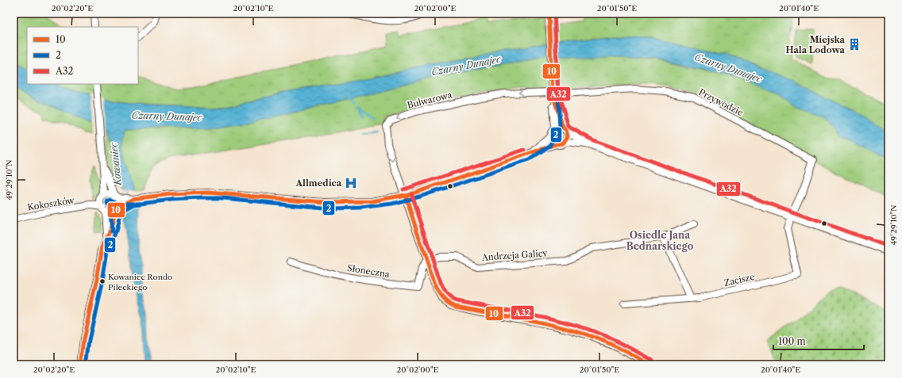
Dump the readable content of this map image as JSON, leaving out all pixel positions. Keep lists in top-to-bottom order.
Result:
{
  "streets": {
    "street": [
      "Bulwarowa",
      "Przywodzie",
      "Kokoszków",
      "Andrzeja Galicy",
      "Słoneczna",
      "Zacisze"
    ]
  },
  "crossings": [
    ["Bulwarowa", "Przywodzie"],
    ["Bulwarowa", "Andrzeja Galicy"],
    ["Bulwarowa", "Słoneczna"],
    ["Przywodzie", "Zacisze"],
    ["Andrzeja Galicy", "Słoneczna"]
  ],
  "districts": ["Osiedle Jana Bednarskiego"],
  "water": ["Czarny Dunajec", "Kowaniec"],
  "places": {
    "building": ["Miejska Hala Lodowa"],
    "hospital": ["Allmedica"],
    "other": ["Kowaniec Rondo Pileckiego"]
  },
  "lines": ["transit line 10", "transit line 2", "transit line A32"],
  "legend": ["10", "2", "A32"],
  "scale_bar": "100 m",
  "coordinates": [
    "20°02'20\"E",
    "20°02'10\"E",
    "20°02'00\"E",
    "20°01'50\"E",
    "20°01'40\"E",
    "49°29'10\"N"
  ]
}
